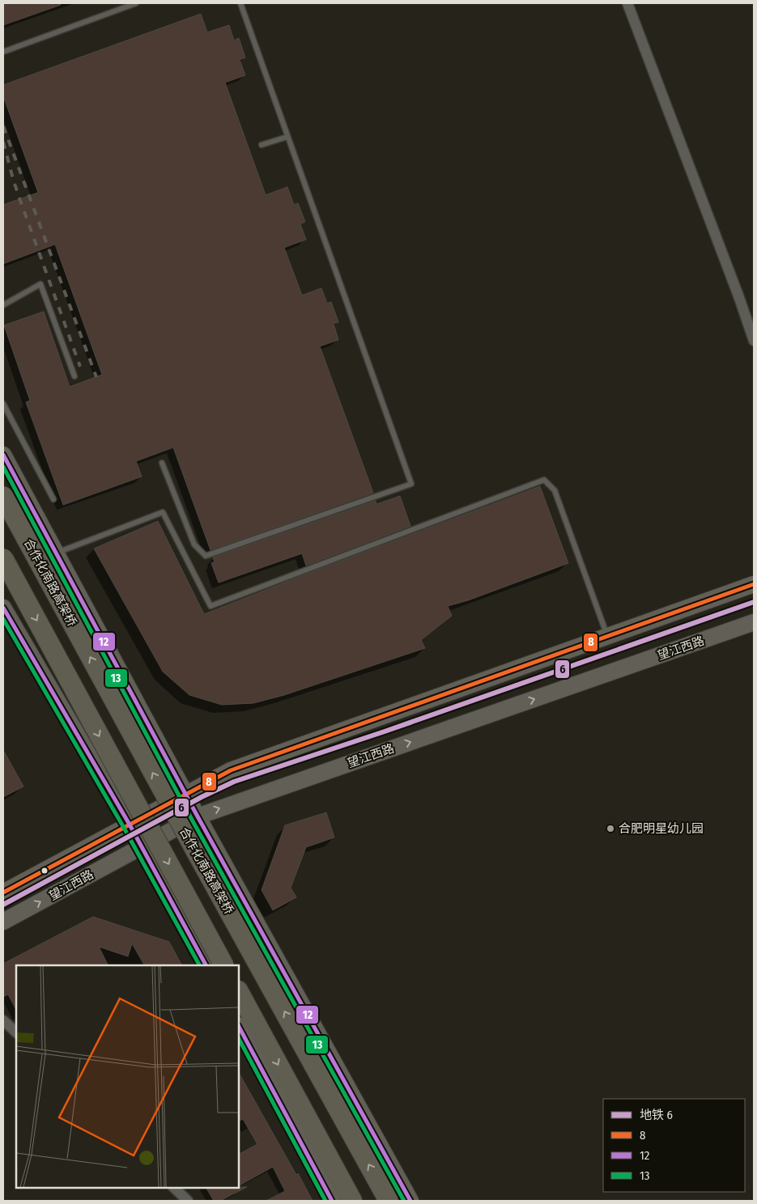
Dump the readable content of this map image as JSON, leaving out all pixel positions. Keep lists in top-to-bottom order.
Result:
{
  "streets": {
    "highway": ["合作化南路高架桥"],
    "main road": ["望江西路"]
  },
  "places": ["合肥明星幼儿园"],
  "lines": [
    "transit line 12",
    "transit line 13",
    "transit line 8",
    "metro line 6"
  ],
  "legend": [
    "地铁 6",
    "8",
    "12",
    "13"
  ]
}
